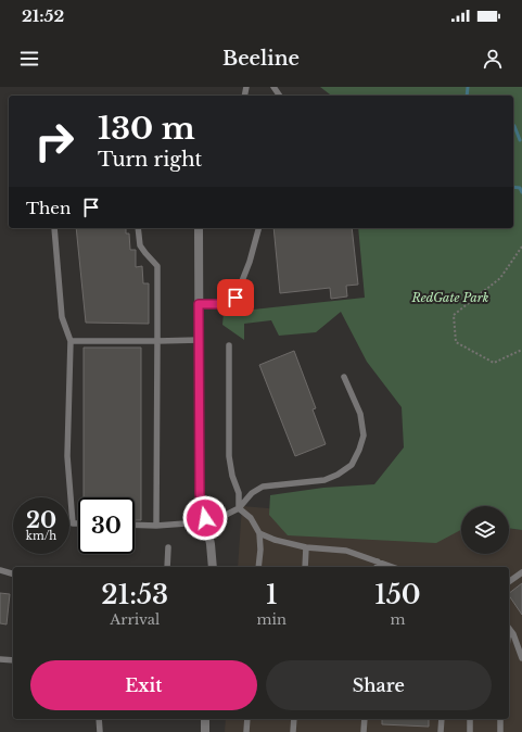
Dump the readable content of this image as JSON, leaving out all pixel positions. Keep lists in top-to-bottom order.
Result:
{
  "parks": ["RedGate Park"],
  "page": {
    "status": "21:52",
    "header": "Beeline",
    "turn": ["130 m", "Turn right"],
    "then": "Then",
    "speed": "20 km/h",
    "limit": "30",
    "eta": [
      "21:53",
      "Arrival",
      "1",
      "min",
      "150",
      "m"
    ],
    "buttons": ["Exit", "Share"]
  }
}
